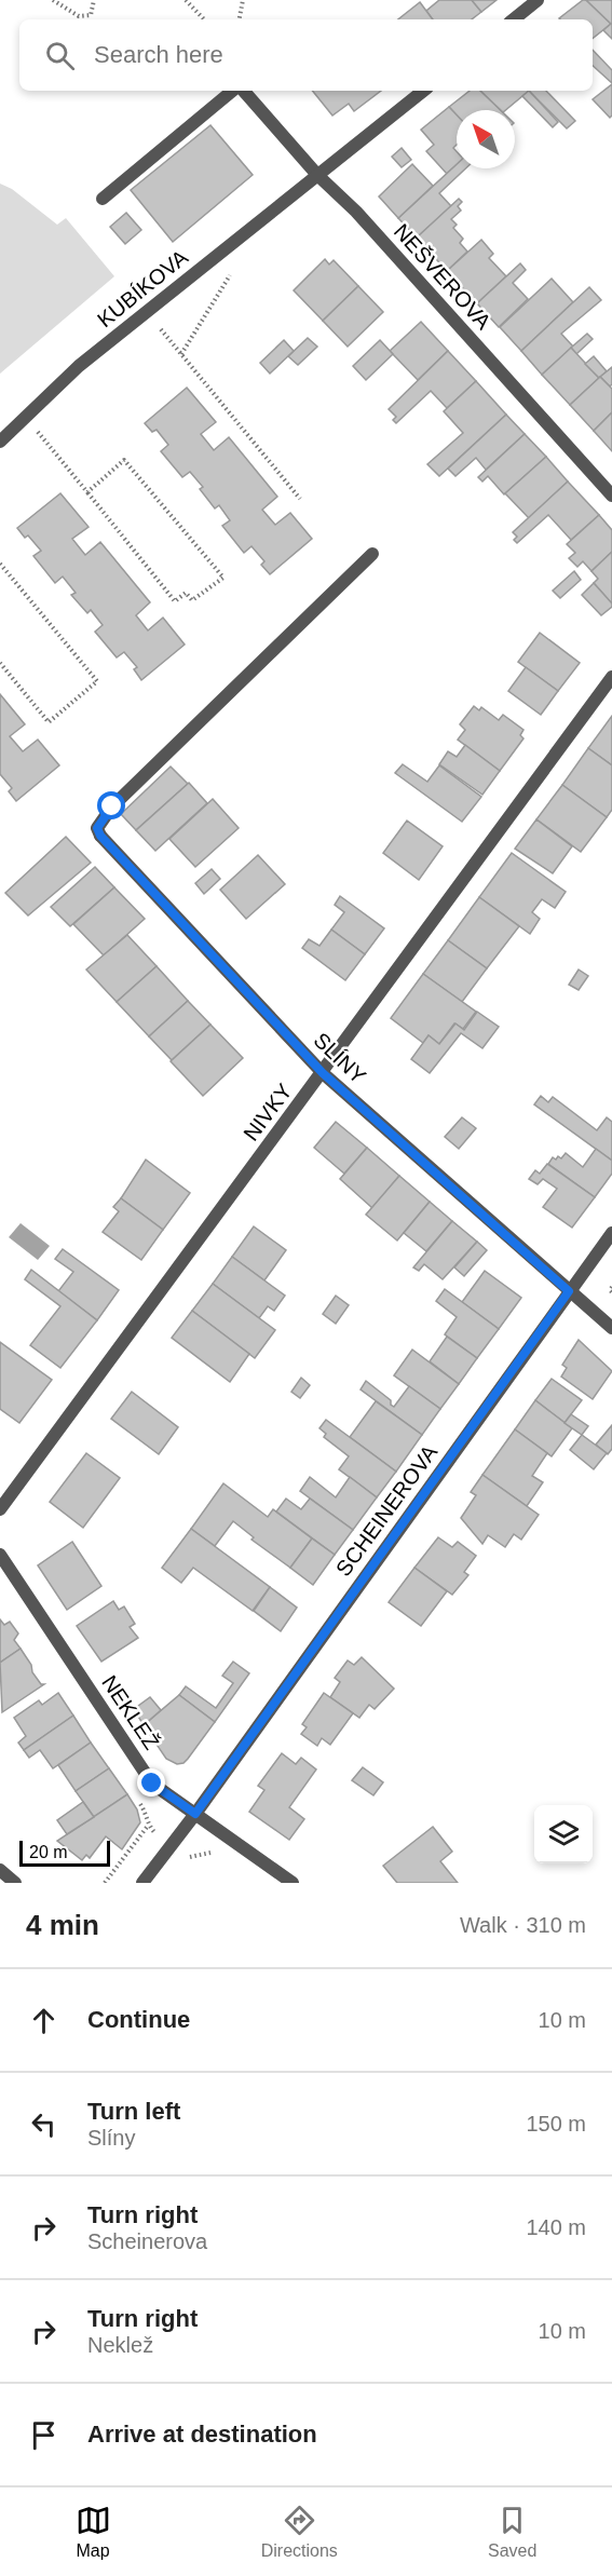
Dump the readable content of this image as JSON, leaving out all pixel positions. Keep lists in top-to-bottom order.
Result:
{
  "streets": {
    "street": [
      "NEŠVEROVA",
      "KUBÍKOVA",
      "SLÍNY",
      "NIVKY",
      "SCHEINEROVA",
      "NEKLEŽ"
    ]
  },
  "crossings": [
    ["NEŠVEROVA", "KUBÍKOVA"],
    ["SLÍNY", "NIVKY"],
    ["SLÍNY", "SCHEINEROVA"],
    ["SCHEINEROVA", "NEKLEŽ"]
  ],
  "scale_bar": "20 m",
  "north": "top left",
  "page": {
    "search": "Search here",
    "scale": "20 m",
    "heading": ["4 min", "Walk · 310 m"],
    "list": [
      ["Continue", "10 m"],
      ["Turn left", "Slíny", "150 m"],
      ["Turn right", "Scheinerova", "140 m"],
      ["Turn right", "Neklež", "10 m"],
      "Arrive at destination"
    ],
    "nav": ["Map", "Directions", "Saved"]
  }
}
